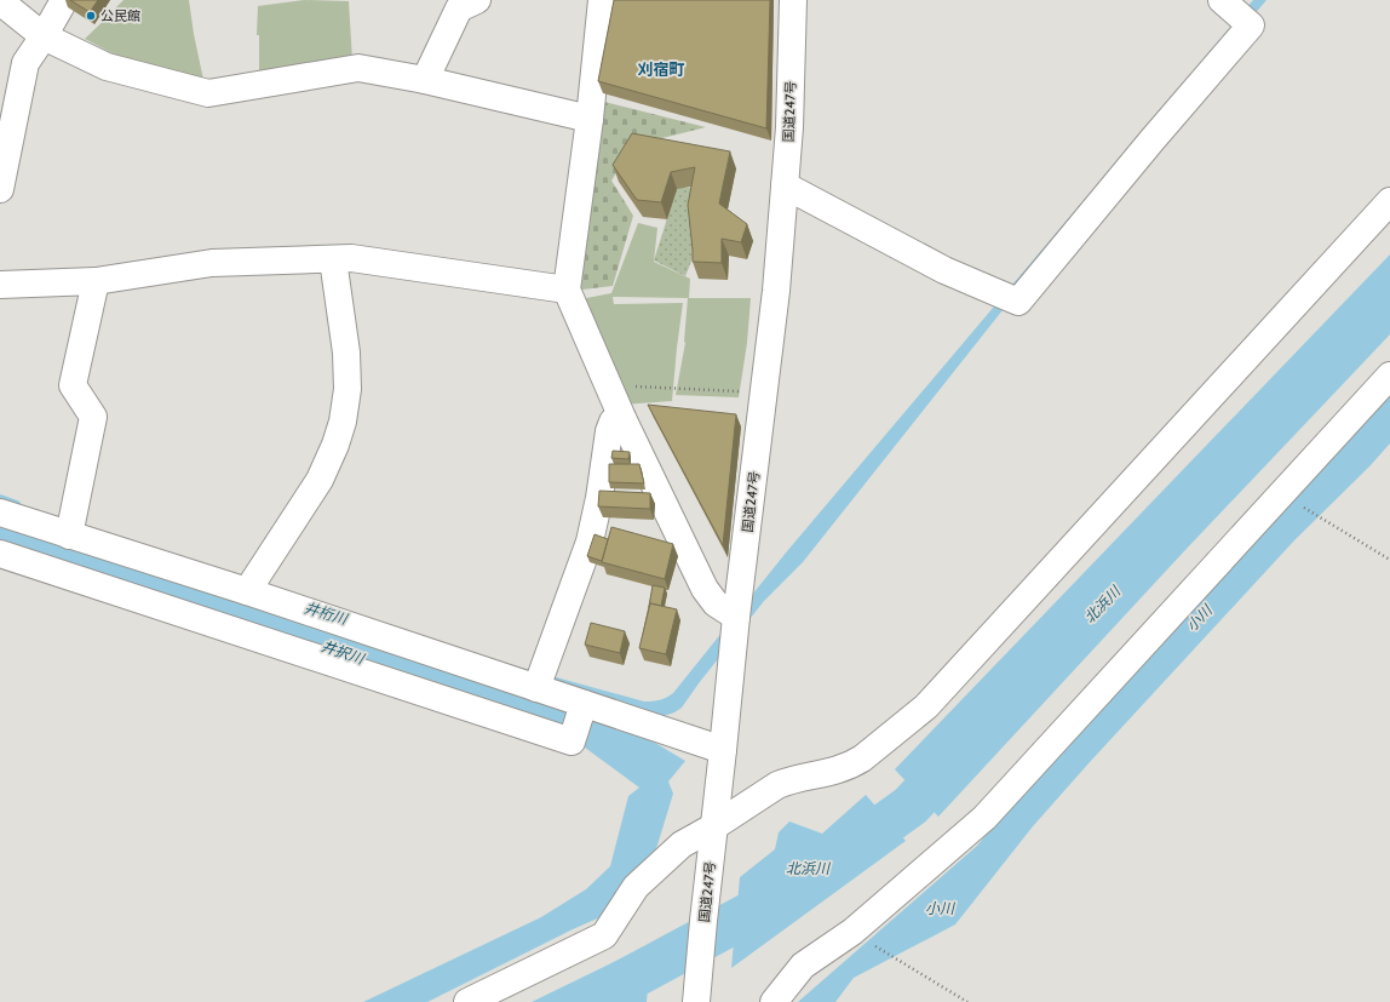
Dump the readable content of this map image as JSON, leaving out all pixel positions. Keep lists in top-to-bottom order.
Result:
{
  "streets": {
    "main road": ["国道247号"]
  },
  "districts": ["刈宿町"],
  "water": [
    "北浜川",
    "井桁川",
    "小川",
    "井択川"
  ],
  "places": ["公民館"]
}
